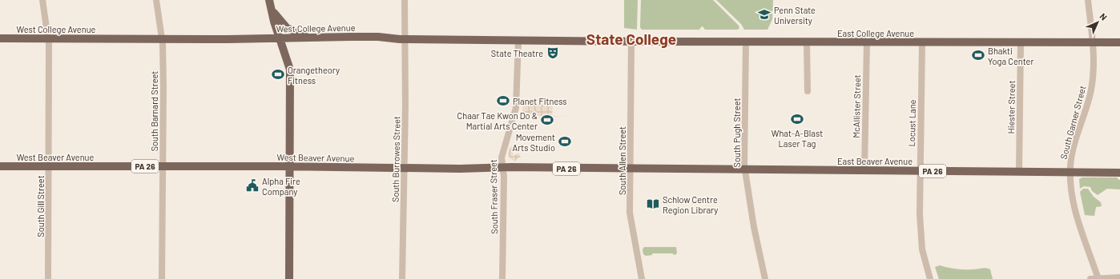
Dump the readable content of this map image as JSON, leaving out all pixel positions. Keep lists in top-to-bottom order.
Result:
{
  "streets": {
    "main road": [
      "West College Avenue",
      "East College Avenue",
      "West Beaver Avenue",
      "East Beaver Avenue",
      "PA 26"
    ],
    "street": [
      "McAllister Street",
      "Hiester Street",
      "South Barnard Street",
      "South Garner Street",
      "Locust Lane",
      "South Pugh Street",
      "South Burrowes Street",
      "South Allen Street",
      "South Fraser Street",
      "South Gill Street"
    ]
  },
  "crossings": [
    ["West College Avenue", "East College Avenue"],
    ["West College Avenue", "South Barnard Street"],
    ["West College Avenue", "South Burrowes Street"],
    ["West College Avenue", "South Allen Street"],
    ["West College Avenue", "South Fraser Street"],
    ["West College Avenue", "South Gill Street"],
    ["East College Avenue", "McAllister Street"],
    ["East College Avenue", "Hiester Street"],
    ["East College Avenue", "South Garner Street"],
    ["East College Avenue", "Locust Lane"],
    ["East College Avenue", "South Pugh Street"],
    ["East College Avenue", "South Allen Street"],
    ["McAllister Street", "East Beaver Avenue"],
    ["Hiester Street", "East Beaver Avenue"],
    ["South Barnard Street", "West Beaver Avenue"],
    ["South Garner Street", "East Beaver Avenue"],
    ["Locust Lane", "East Beaver Avenue"],
    ["South Pugh Street", "East Beaver Avenue"],
    ["West Beaver Avenue", "South Burrowes Street"],
    ["West Beaver Avenue", "South Allen Street"],
    ["West Beaver Avenue", "East Beaver Avenue"],
    ["West Beaver Avenue", "South Fraser Street"],
    ["West Beaver Avenue", "South Gill Street"],
    ["South Allen Street", "East Beaver Avenue"]
  ],
  "districts": ["State College"],
  "places": {
    "school or university": ["Penn State University"],
    "theatre": ["State Theatre"],
    "sports": [
      "Bhakti Yoga Center",
      "Orangetheory Fitness",
      "Planet Fitness",
      "What-A-Blast Laser Tag",
      "Chaar Tae Kwon Do & Martial Arts Center",
      "Movement Arts Studio"
    ],
    "public building": ["Alpha Fire Company"],
    "library": ["Schlow Centre Region Library"]
  },
  "north": "top right"
}
